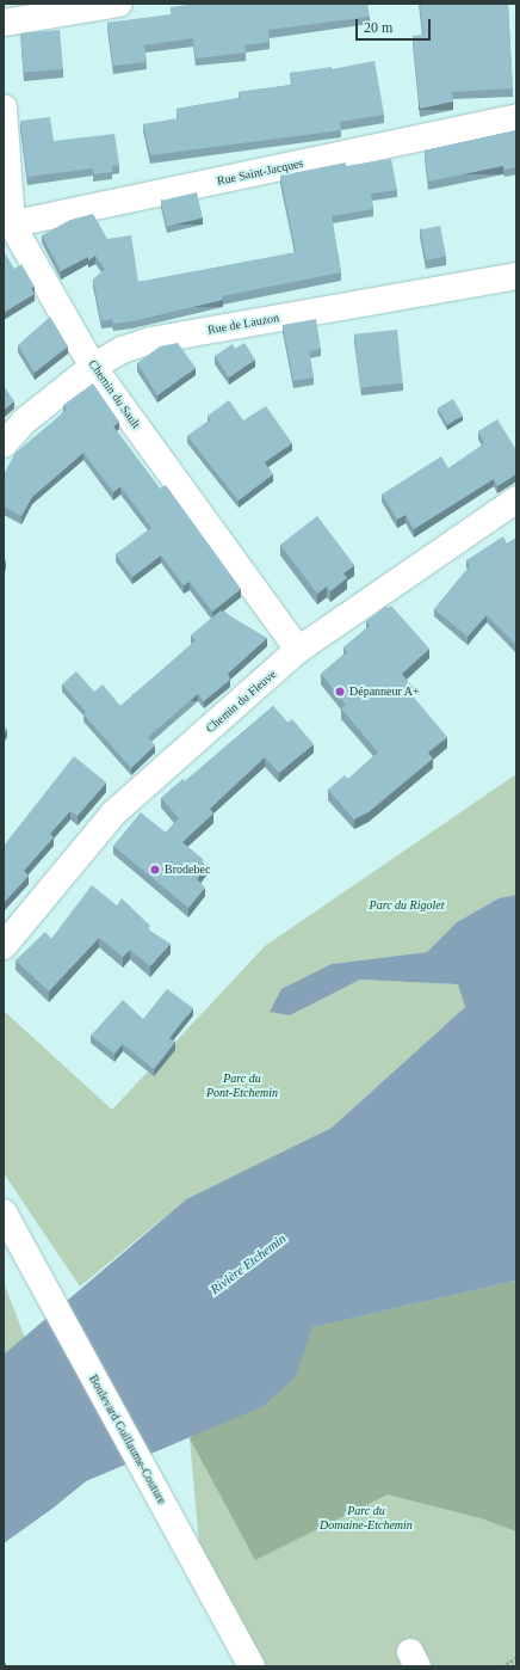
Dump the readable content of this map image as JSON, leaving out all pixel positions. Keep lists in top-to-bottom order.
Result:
{
  "streets": {
    "street": [
      "Rue Saint-Jacques",
      "Rue de Lauzon",
      "Chemin du Sault",
      "Chemin du Fleuve",
      "Boulevard Guillaume-Couture"
    ]
  },
  "crossings": [
    ["Rue Saint-Jacques", "Chemin du Sault"],
    ["Rue de Lauzon", "Chemin du Sault"],
    ["Chemin du Sault", "Chemin du Fleuve"]
  ],
  "water": ["Rivière Etchemin"],
  "parks": ["Parc du Rigolet", "Parc du Pont-Etchemin", "Parc du Domaine-Etchemin"],
  "places": ["Dépanneur A+", "Brodebec"],
  "scale_bar": "20 m"
}
